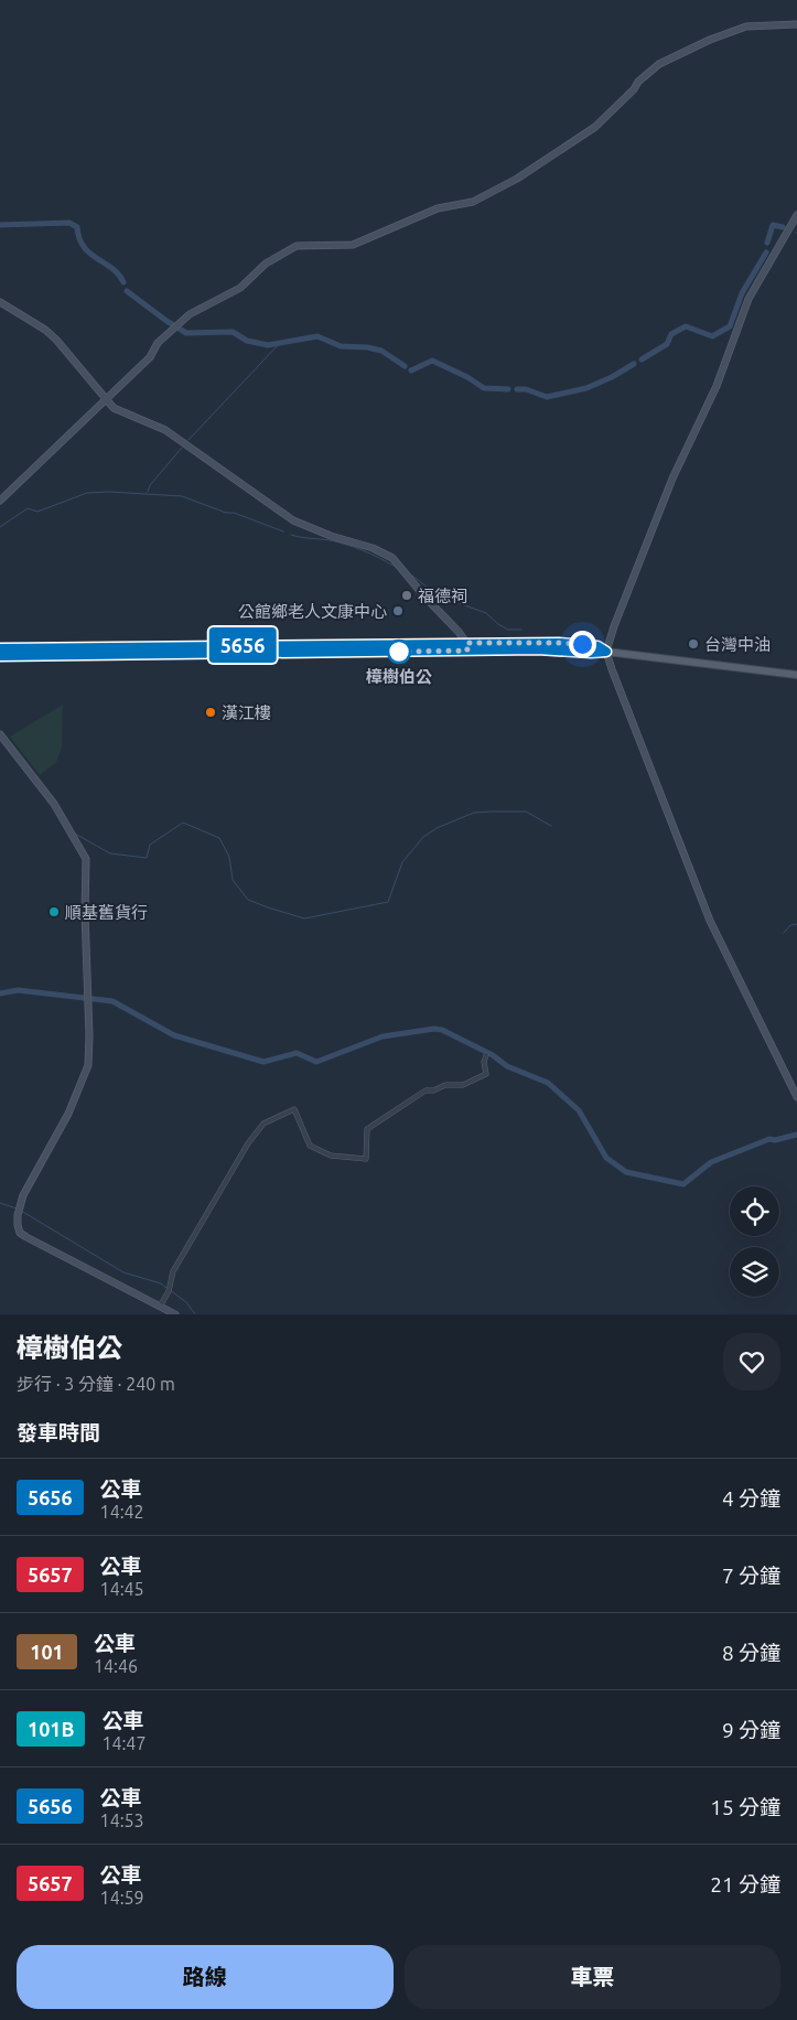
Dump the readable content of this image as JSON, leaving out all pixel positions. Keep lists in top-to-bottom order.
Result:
{
  "places": [
    "福德祠",
    "公館鄉老人文康中心",
    "台灣中油",
    "樟樹伯公",
    "漢江樓",
    "順基舊貨行"
  ],
  "lines": ["bus line 5656"],
  "page": {
    "on_map": "5656",
    "heading": [
      ["樟樹伯公", "步行 · 3 分鐘 · 240 m"],
      "發車時間"
    ],
    "list": [
      {
        "mark": "5656",
        "name": "公車",
        "note": "14:42",
        "value": "4 分鐘"
      },
      {
        "mark": "5657",
        "name": "公車",
        "note": "14:45",
        "value": "7 分鐘"
      },
      {
        "mark": "101",
        "name": "公車",
        "note": "14:46",
        "value": "8 分鐘"
      },
      {
        "mark": "101B",
        "name": "公車",
        "note": "14:47",
        "value": "9 分鐘"
      },
      {
        "mark": "5656",
        "name": "公車",
        "note": "14:53",
        "value": "15 分鐘"
      },
      {
        "mark": "5657",
        "name": "公車",
        "note": "14:59",
        "value": "21 分鐘"
      }
    ],
    "buttons": ["路線", "車票"]
  }
}
